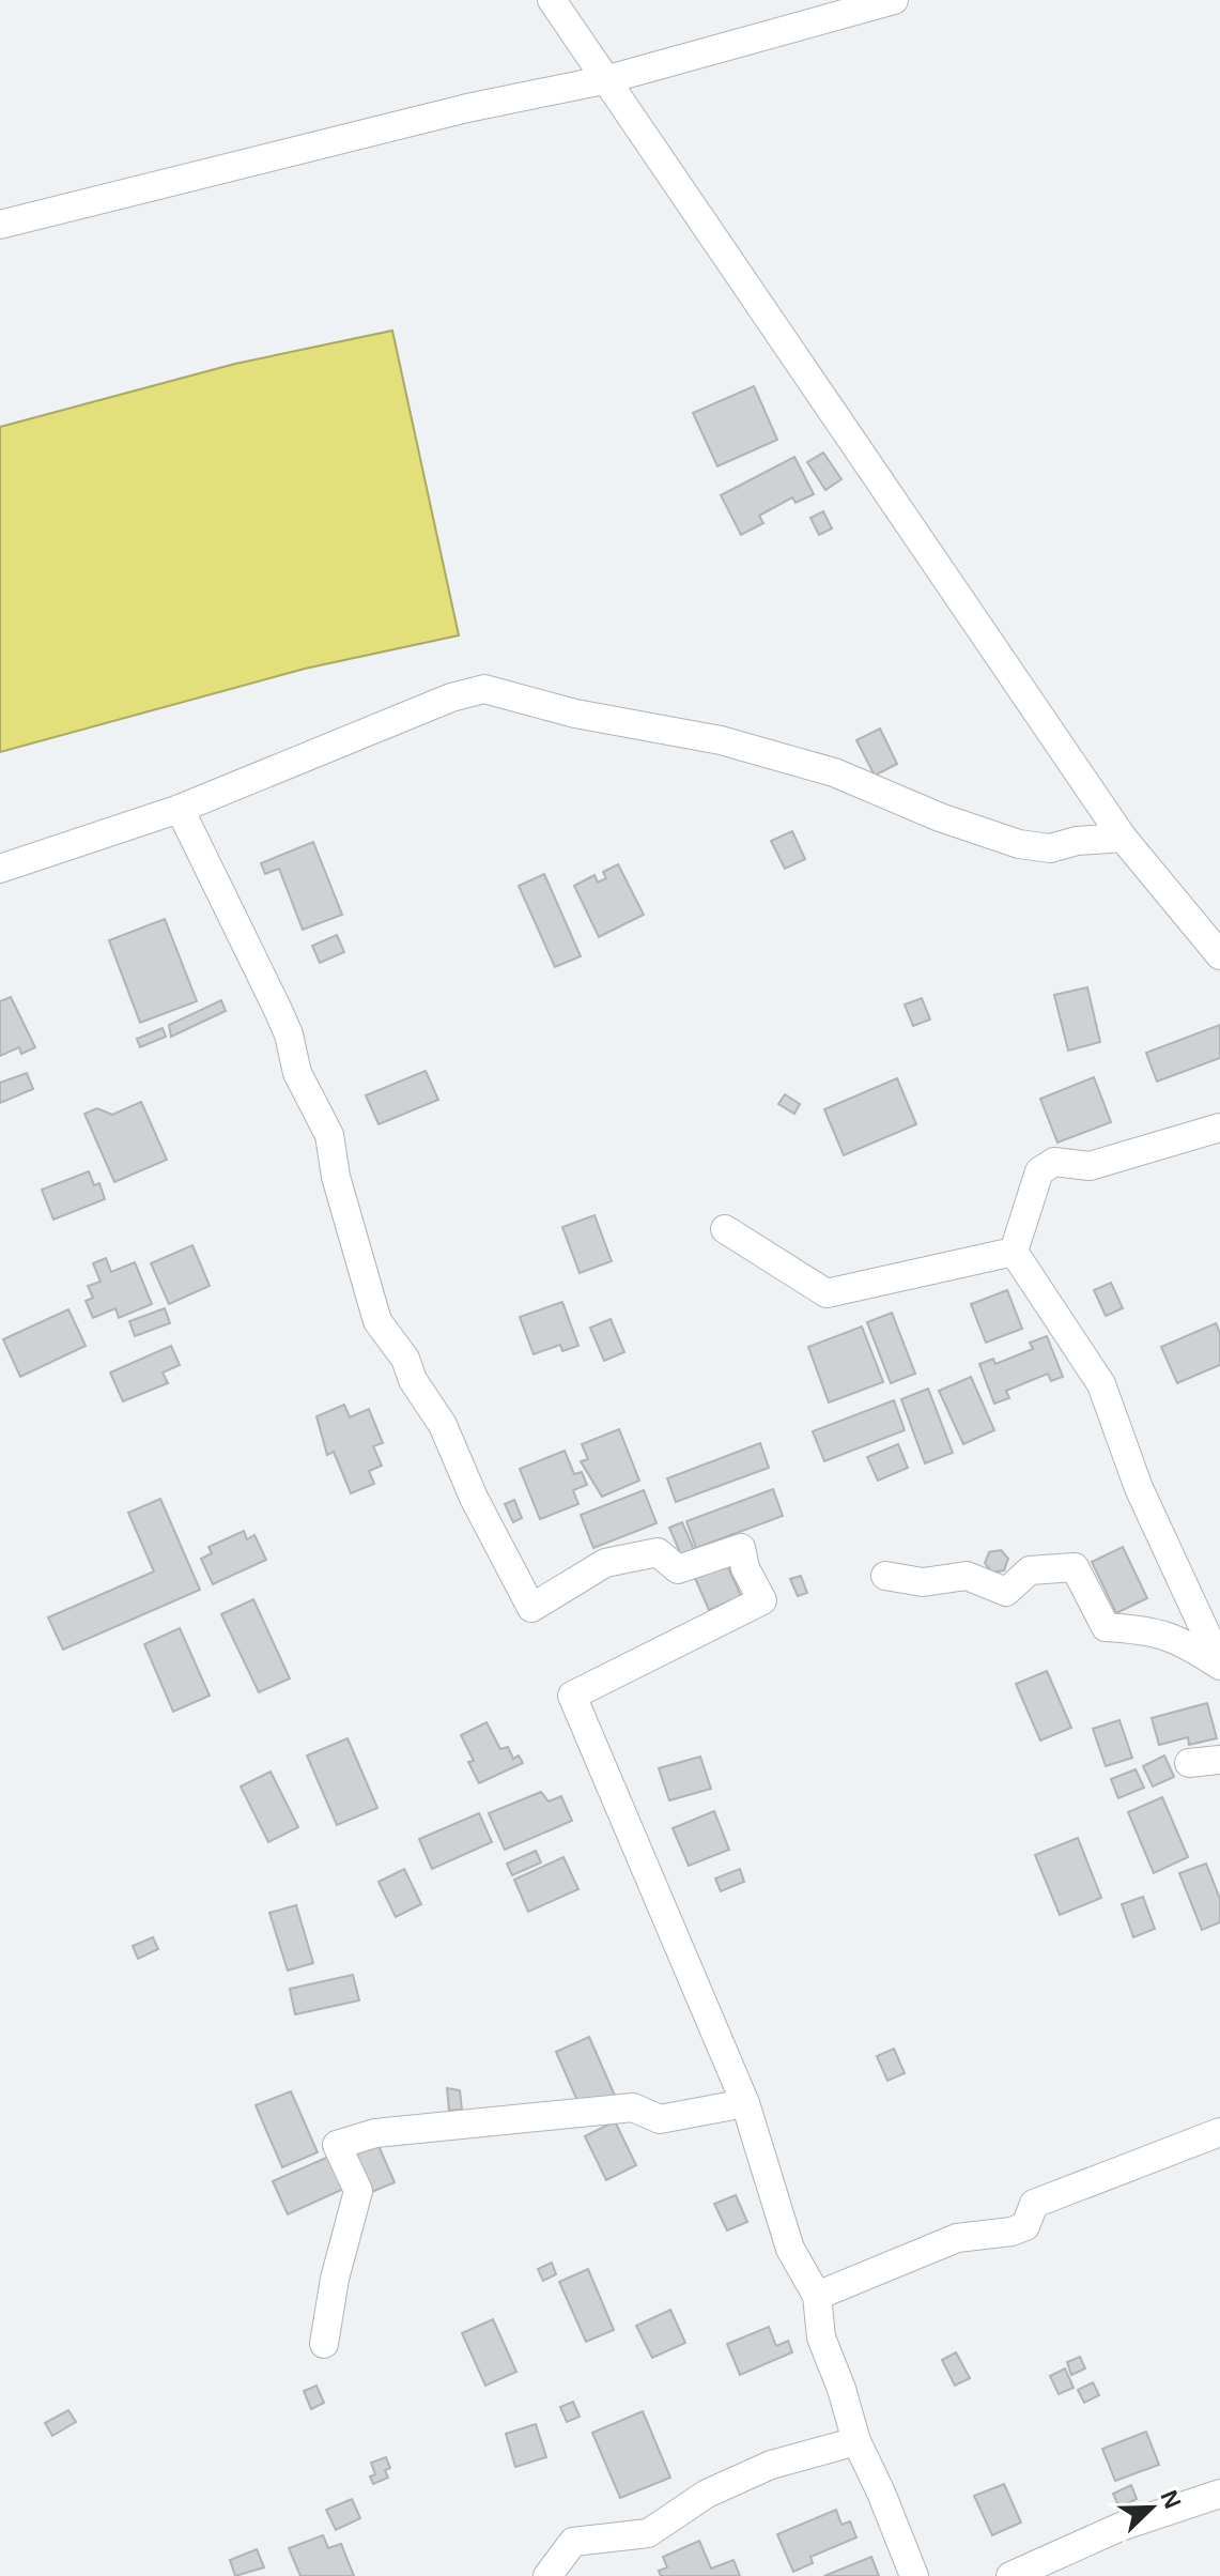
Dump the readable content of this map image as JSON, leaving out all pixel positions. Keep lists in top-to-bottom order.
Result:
{
  "north": "top right"
}
